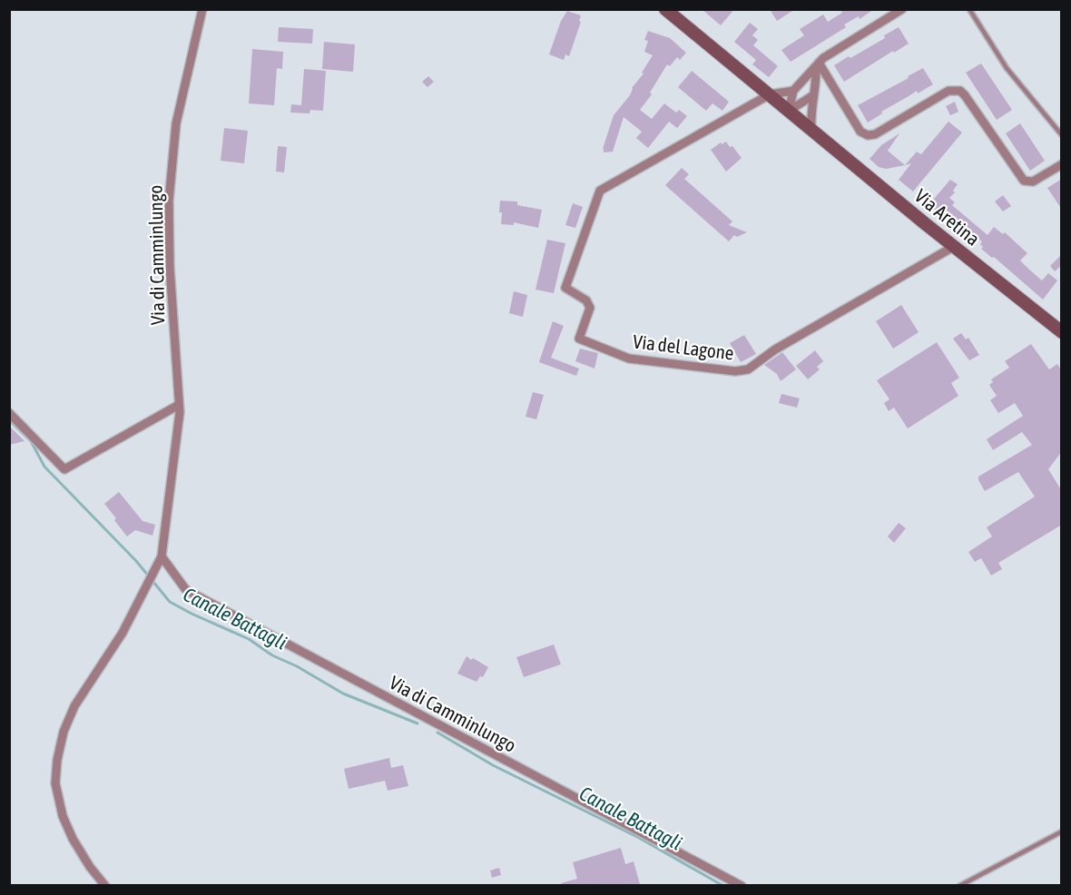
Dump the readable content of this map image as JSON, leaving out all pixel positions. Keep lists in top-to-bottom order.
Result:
{
  "streets": {
    "street": ["Via Aretina", "Via di Camminlungo", "Via del Lagone"]
  },
  "crossings": [
    ["Via Aretina", "Via del Lagone"]
  ],
  "water": ["Canale Battagli"]
}
